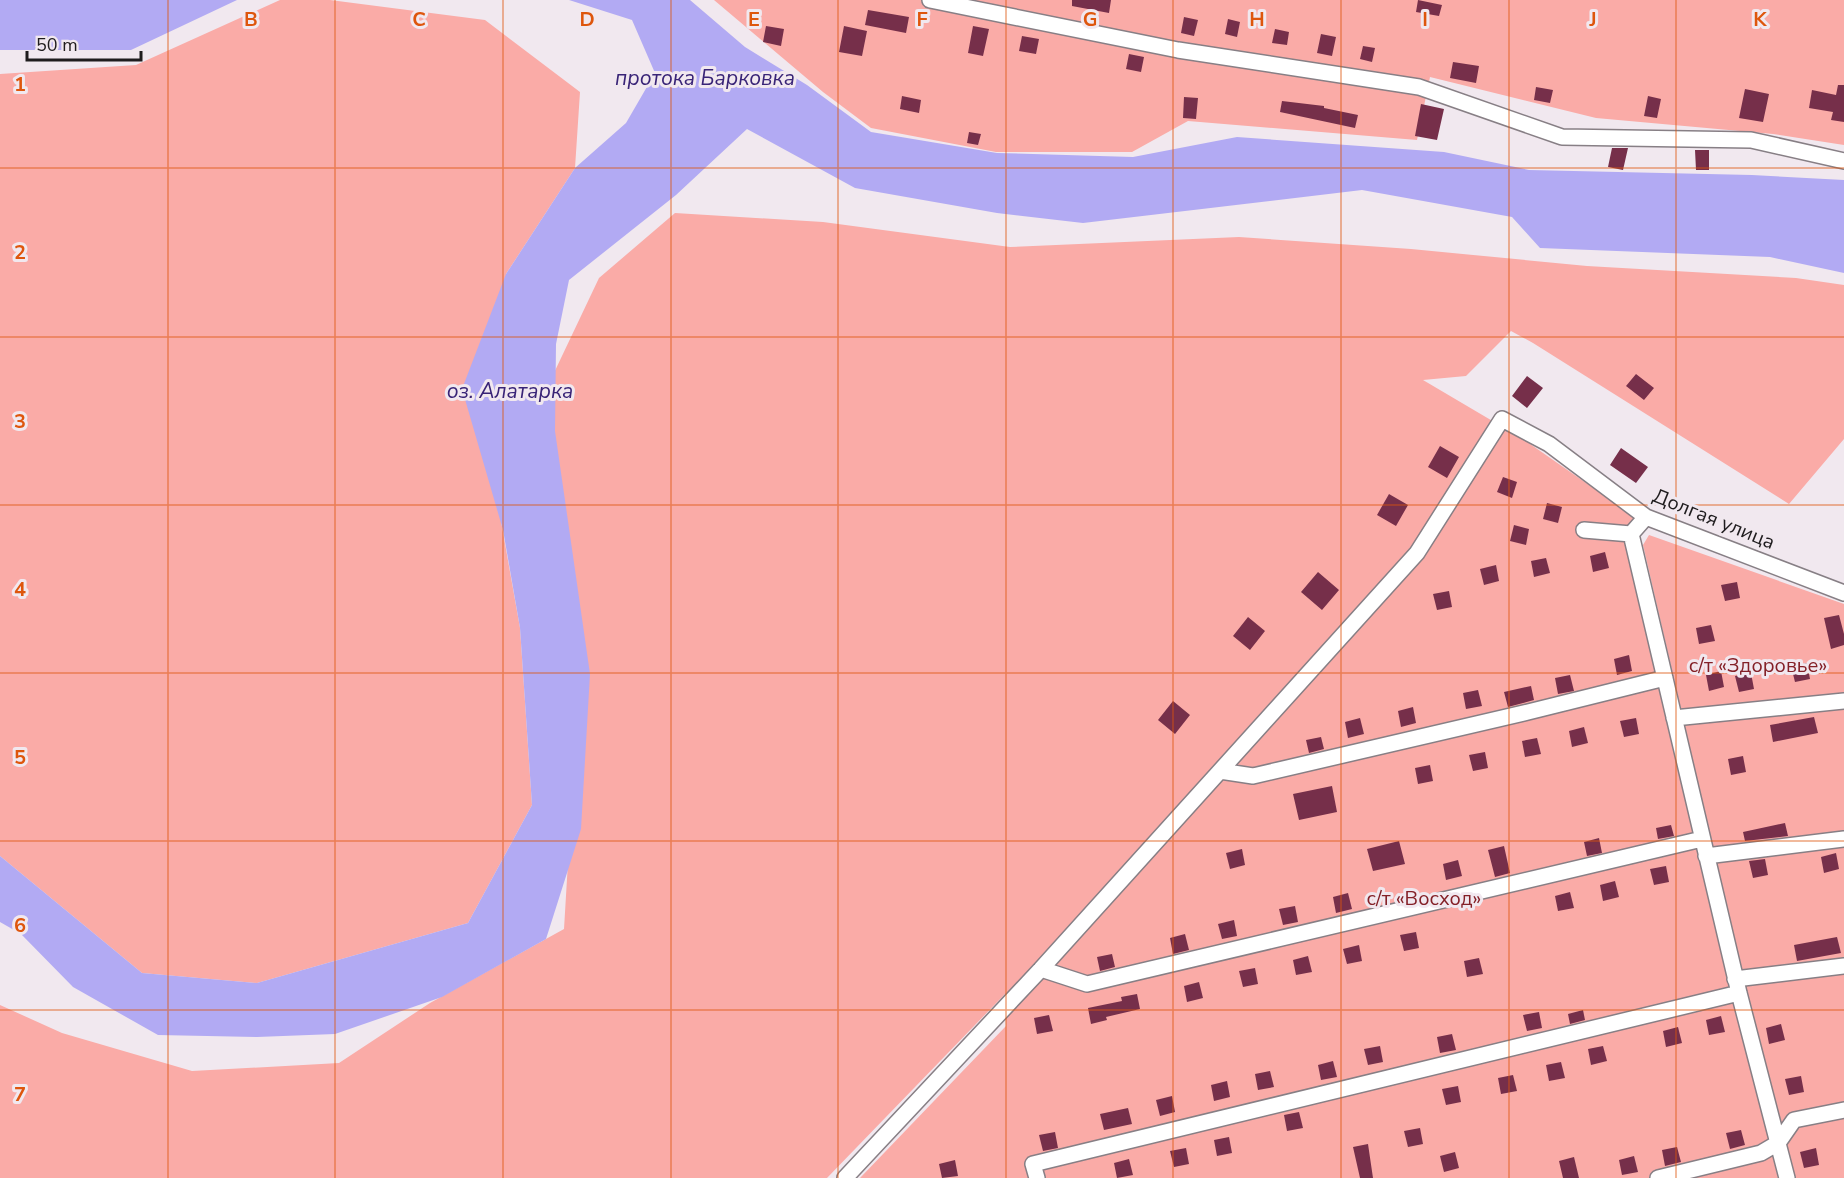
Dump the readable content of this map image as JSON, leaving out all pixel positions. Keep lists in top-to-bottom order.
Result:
{
  "streets": {
    "street": ["Долгая улица"]
  },
  "water": ["протока Барковка", "оз. Алатарка"],
  "parks": ["с/т «Здоровье»", "с/т «Восход»"],
  "scale_bar": "50 m",
  "grid": {
    "columns": [
      "B",
      "C",
      "D",
      "E",
      "F",
      "G",
      "H",
      "I",
      "J",
      "K"
    ],
    "rows": [
      "1",
      "2",
      "3",
      "4",
      "5",
      "6",
      "7"
    ]
  }
}
